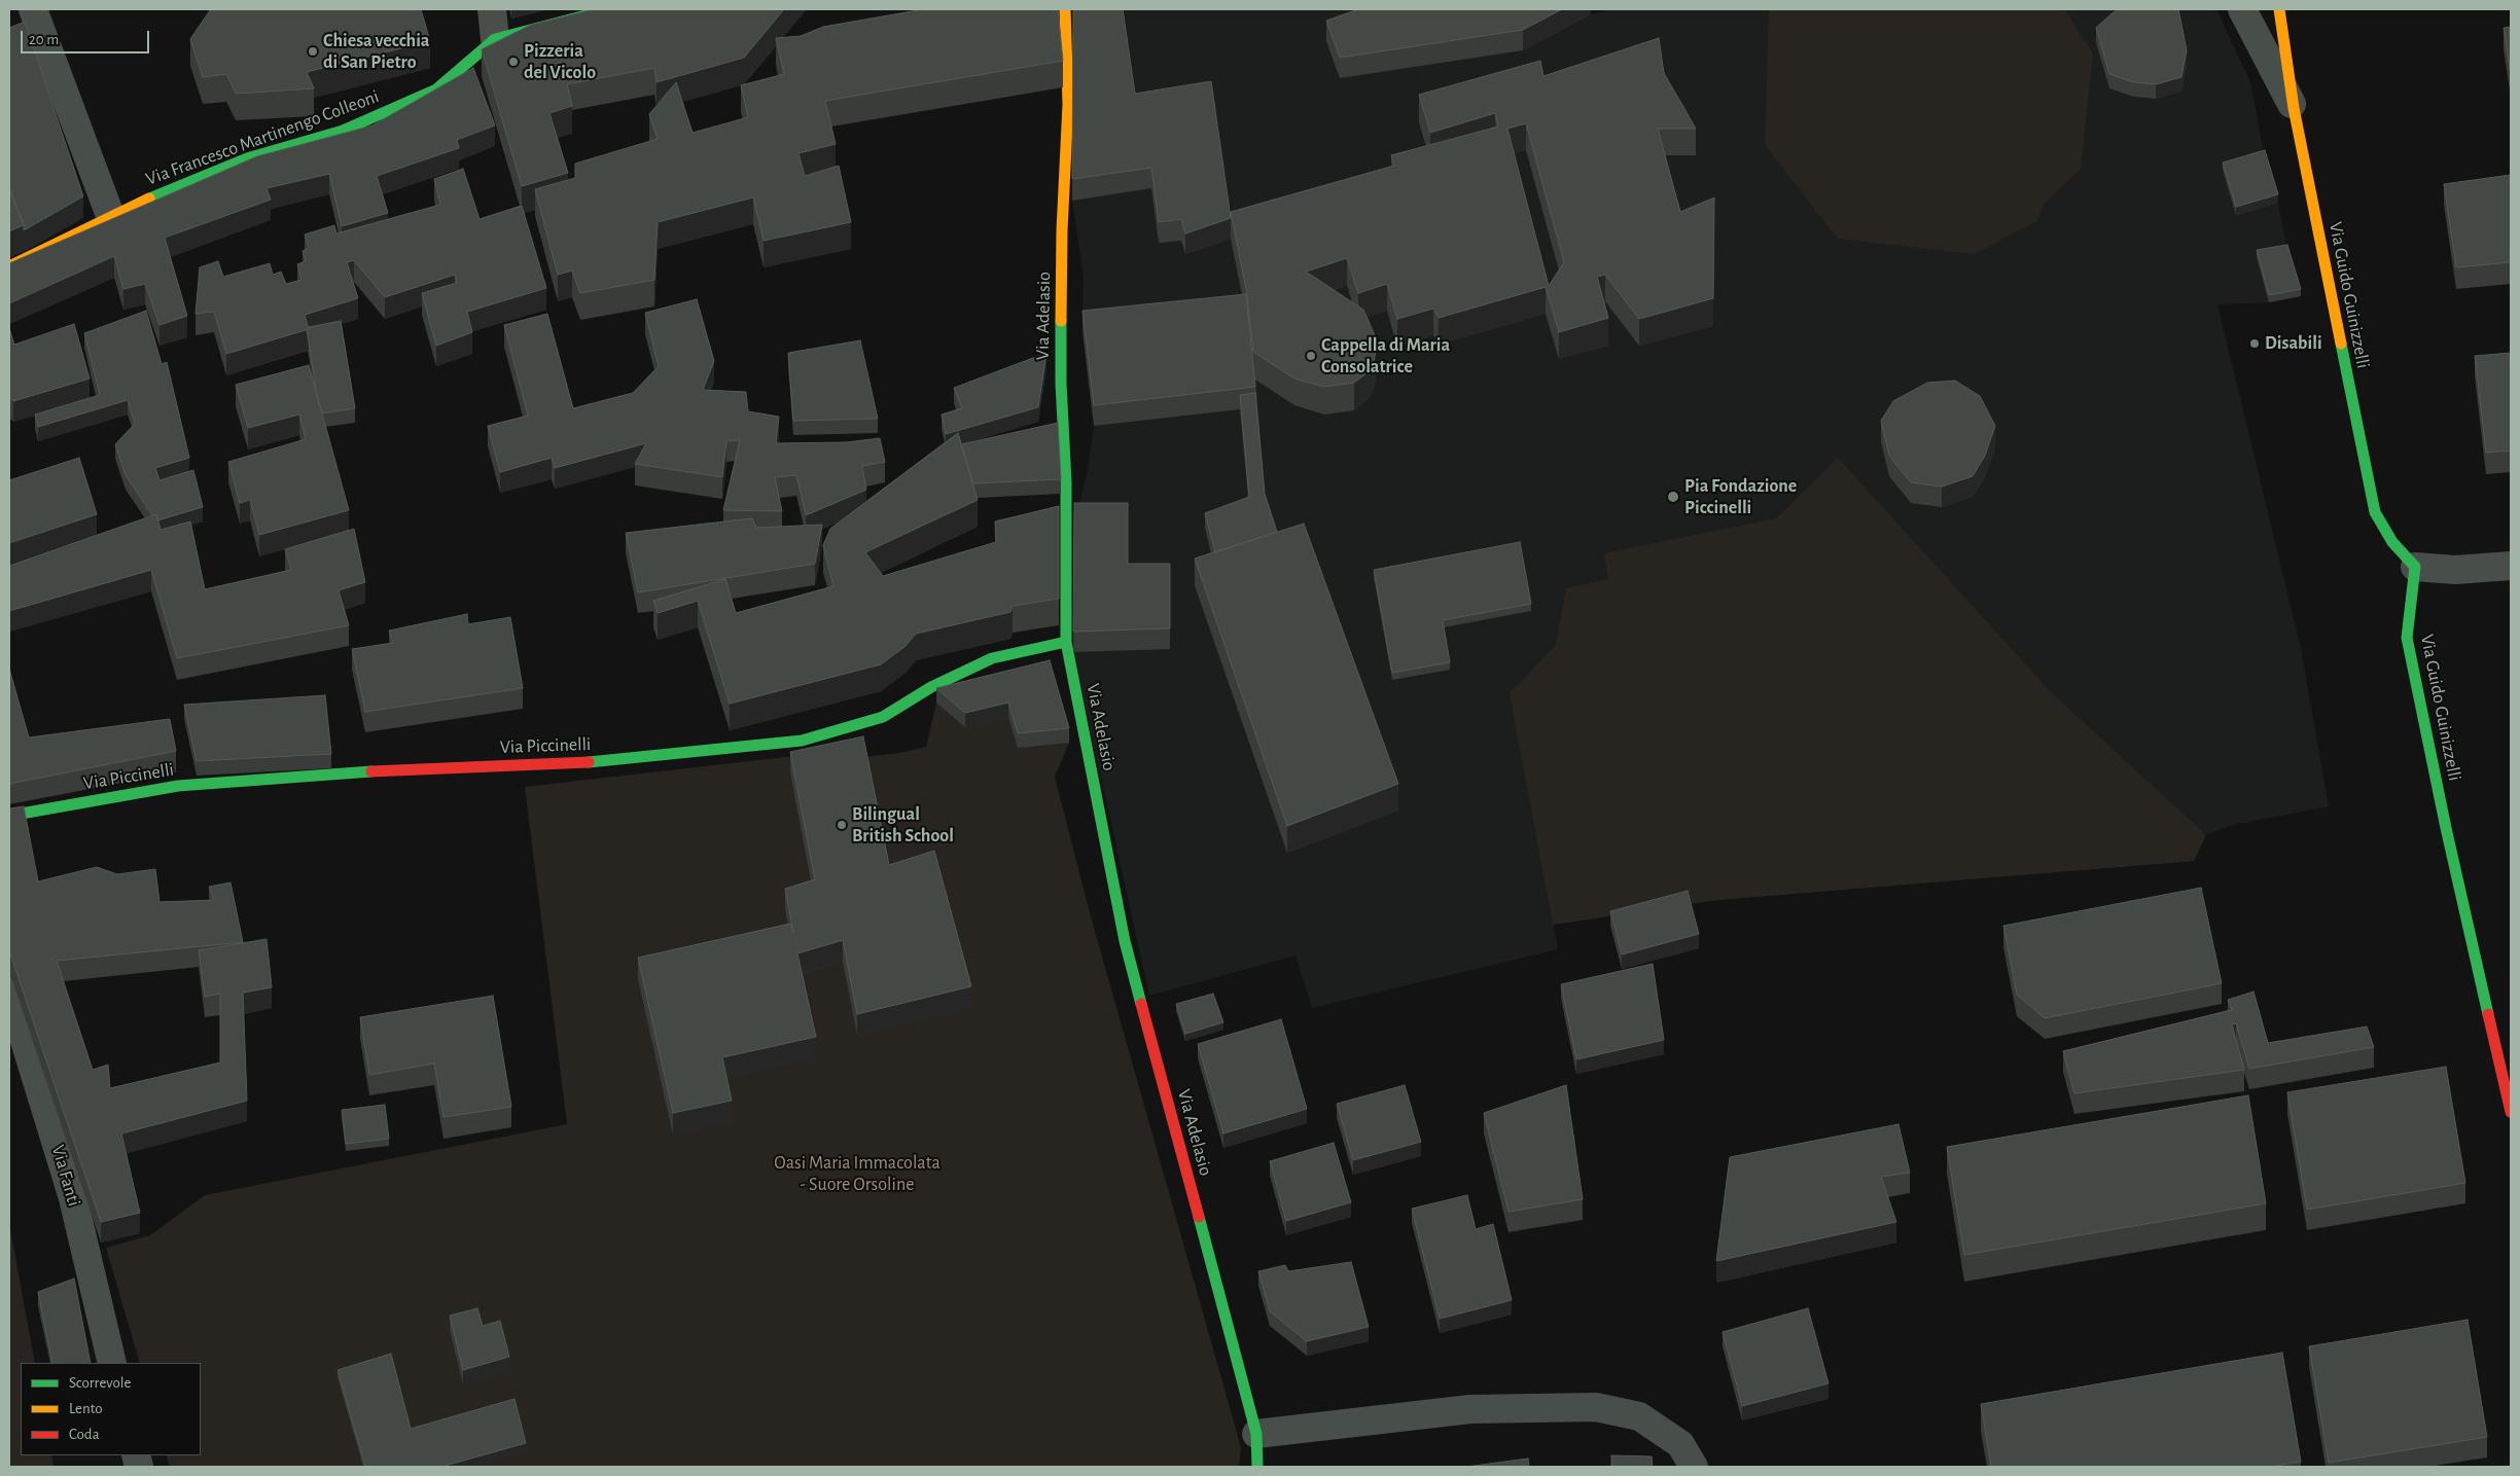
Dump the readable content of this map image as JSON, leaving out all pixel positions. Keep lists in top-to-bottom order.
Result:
{
  "streets": {
    "street": [
      "Via Francesco Martinengo Colleoni",
      "Via Guido Guinizzelli",
      "Via Adelasio",
      "Via Piccinelli",
      "Via Fanti"
    ]
  },
  "crossings": [
    ["Via Adelasio", "Via Piccinelli"]
  ],
  "parks": ["Oasi Maria Immacolata - Suore Orsoline"],
  "places": [
    "Chiesa vecchia di San Pietro",
    "Pizzeria del Vicolo",
    "Disabili",
    "Cappella di Maria Consolatrice",
    "Pia Fondazione Piccinelli",
    "Bilingual British School"
  ],
  "legend": ["Scorrevole", "Lento", "Coda"],
  "scale_bar": "20 m"
}
